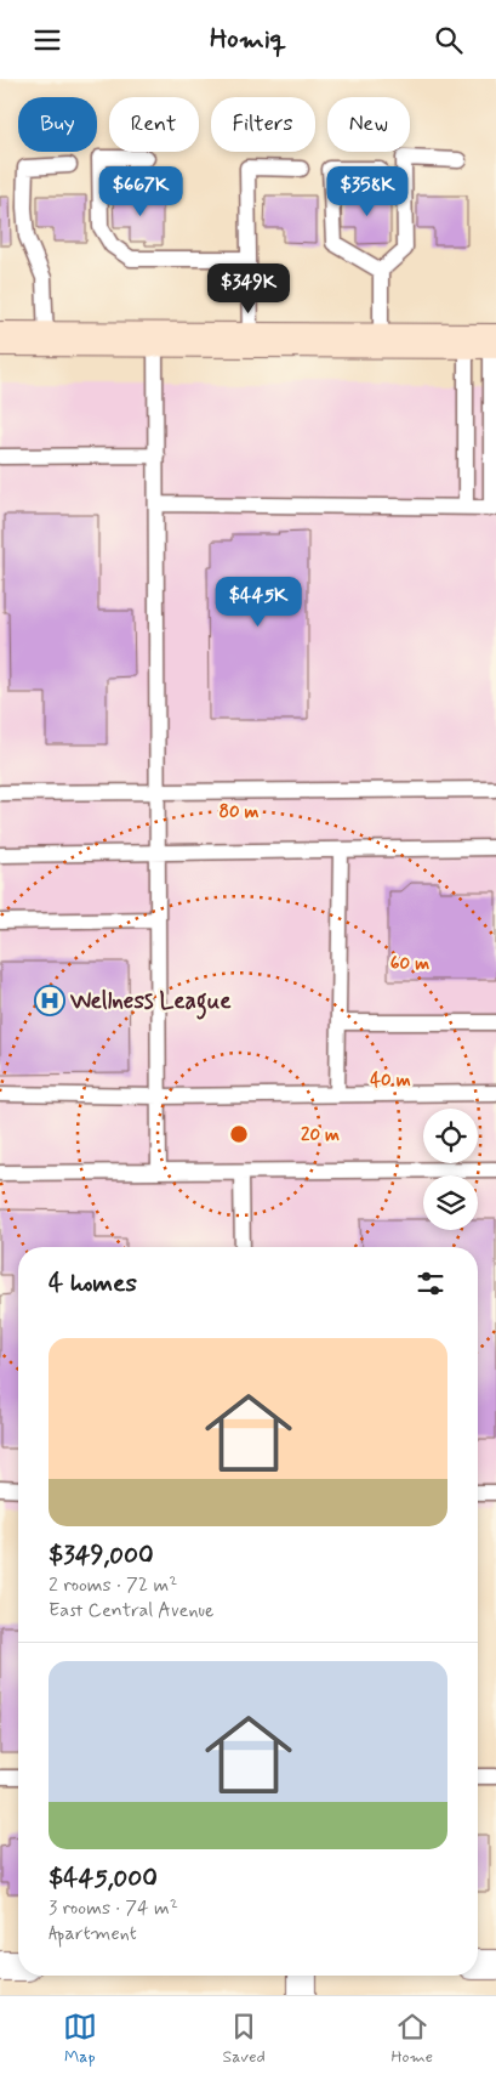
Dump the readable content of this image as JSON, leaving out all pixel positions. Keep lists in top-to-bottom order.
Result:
{
  "places": {
    "hospital": ["Wellness League"]
  },
  "page": {
    "header": "Homiq",
    "chip": [
      "Buy",
      "Rent",
      "Filters",
      "New"
    ],
    "price": [
      "$667K",
      "$358K",
      "$349K",
      "$445K"
    ],
    "heading": "4 homes",
    "list": [
      {
        "name": "$349,000",
        "note": "2 rooms · 72 m² · East Central Avenue"
      },
      {
        "name": "$445,000",
        "note": "3 rooms · 74 m² · Apartment"
      }
    ],
    "tabs": ["Map", "Saved", "Home"]
  },
  "rings": [
    "80 m",
    "60 m",
    "40 m",
    "20 m"
  ]
}
